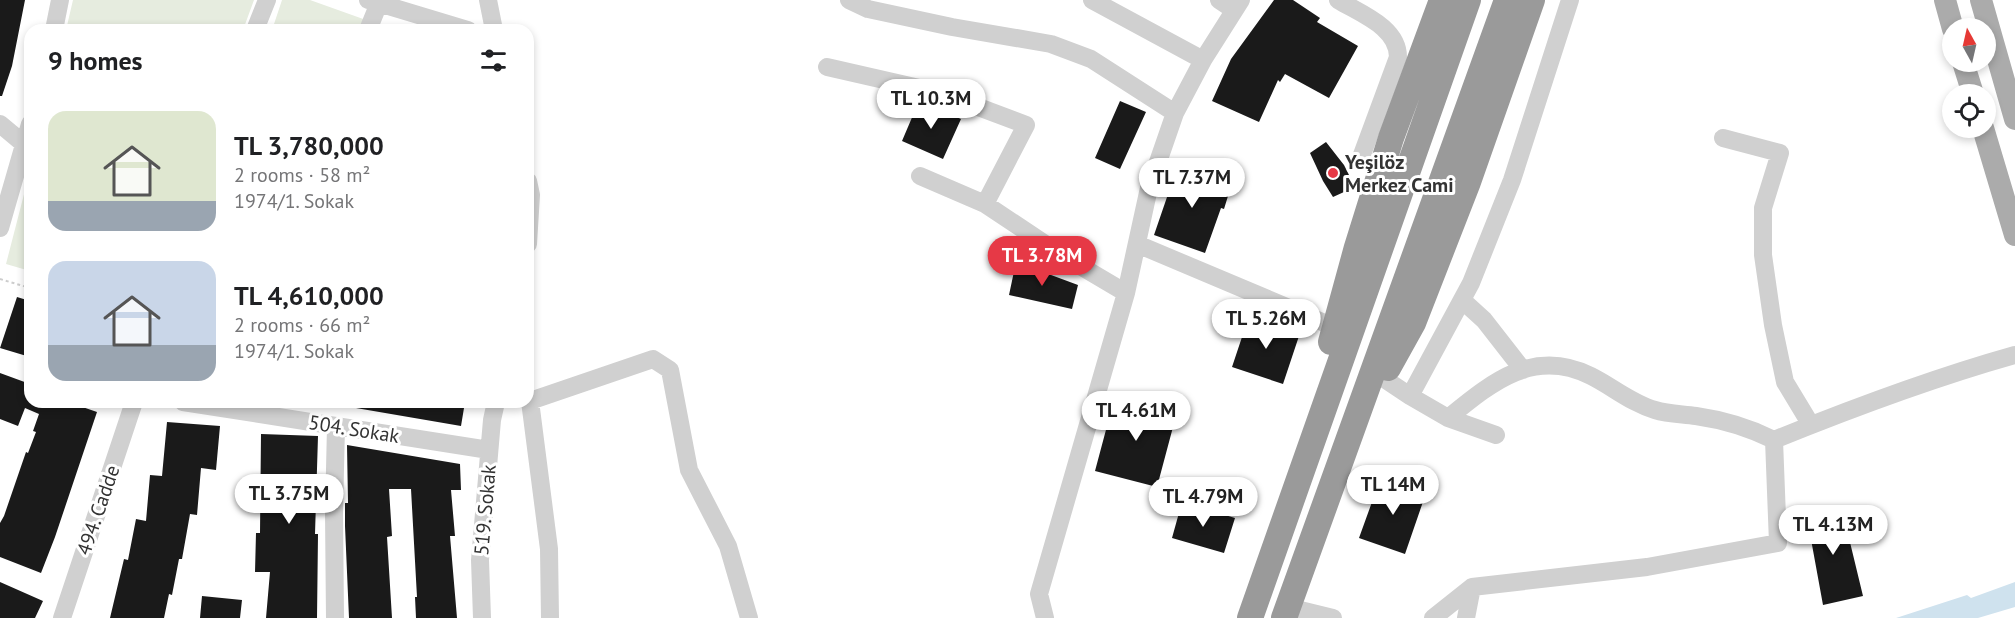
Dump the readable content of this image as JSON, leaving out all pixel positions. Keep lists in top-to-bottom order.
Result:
{
  "streets": {
    "street": ["504. Sokak", "494. Cadde", "519. Sokak"]
  },
  "crossings": [
    ["504. Sokak", "519. Sokak"]
  ],
  "places": ["Yeşilöz Merkez Cami"],
  "north": "top",
  "page": {
    "heading": "9 homes",
    "price": [
      "TL 10.3M",
      "TL 7.37M",
      "TL 3.78M",
      "TL 5.26M",
      "TL 4.61M",
      "TL 14M",
      "TL 3.75M",
      "TL 4.79M",
      "TL 4.13M"
    ],
    "list": [
      {
        "name": "TL 3,780,000",
        "note": "2 rooms · 58 m² · 1974/1. Sokak"
      },
      {
        "name": "TL 4,610,000",
        "note": "2 rooms · 66 m² · 1974/1. Sokak"
      }
    ]
  }
}
